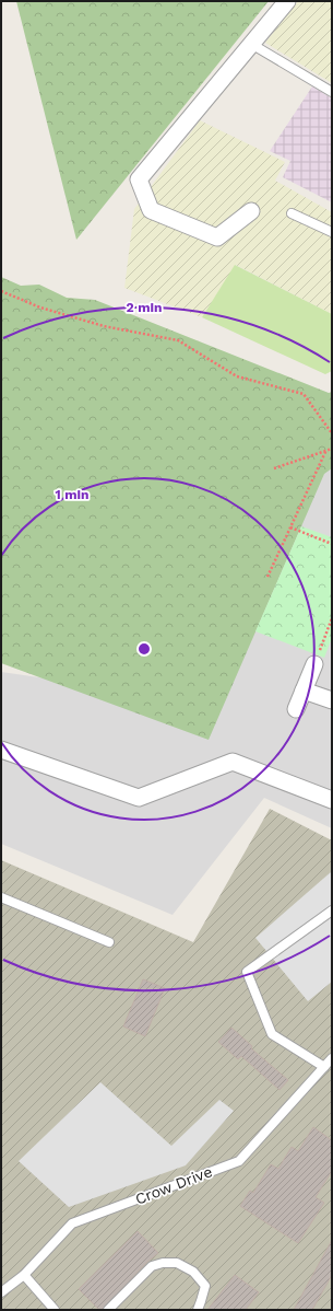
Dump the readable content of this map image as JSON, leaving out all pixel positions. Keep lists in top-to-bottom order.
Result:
{
  "streets": {
    "lane": ["Crow Drive"]
  },
  "rings": ["2 min", "1 min"]
}
